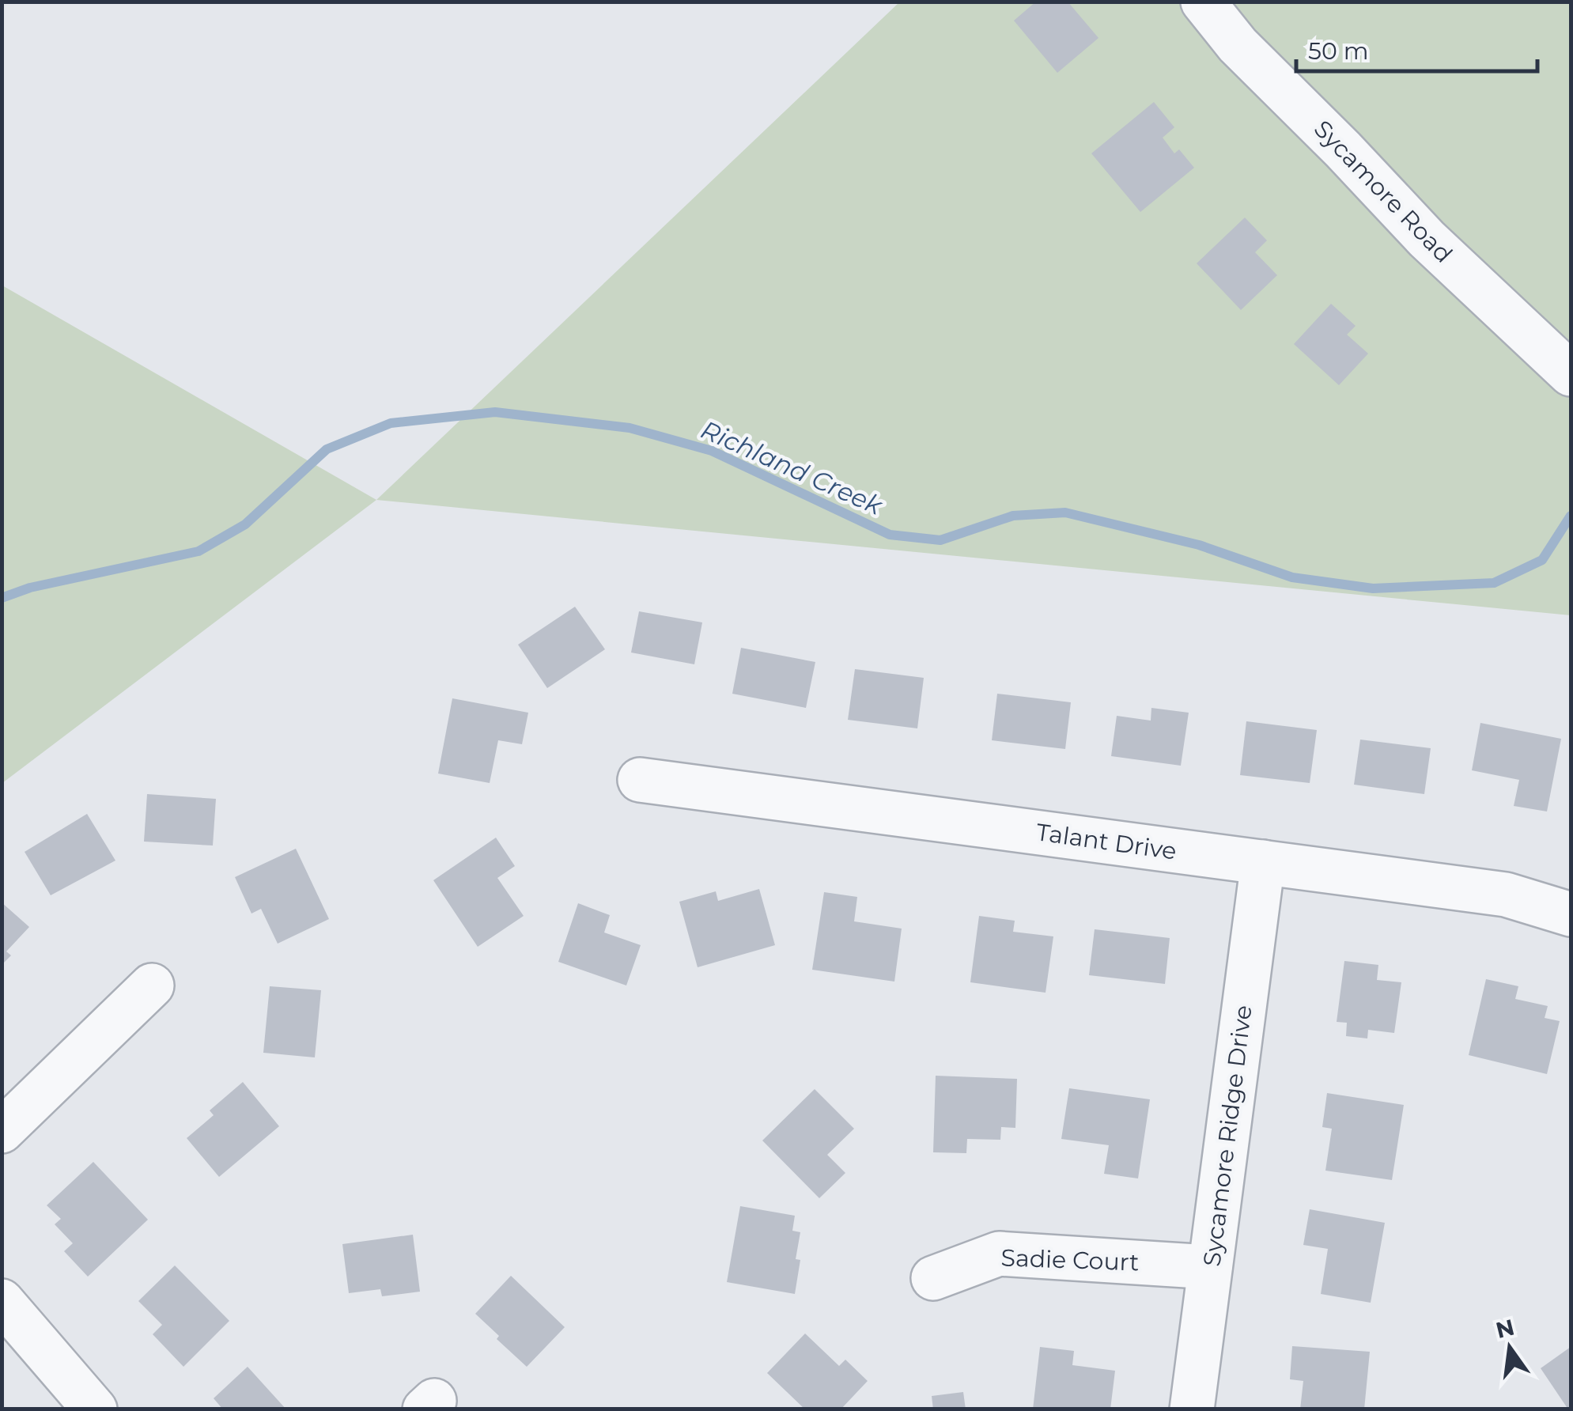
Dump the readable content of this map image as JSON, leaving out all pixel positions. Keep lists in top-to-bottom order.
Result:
{
  "streets": {
    "street": [
      "Sycamore Road",
      "Talant Drive",
      "Sycamore Ridge Drive",
      "Sadie Court"
    ]
  },
  "crossings": [
    ["Talant Drive", "Sycamore Ridge Drive"],
    ["Sycamore Ridge Drive", "Sadie Court"]
  ],
  "water": ["Richland Creek"],
  "scale_bar": "50 m",
  "north": "top"
}
